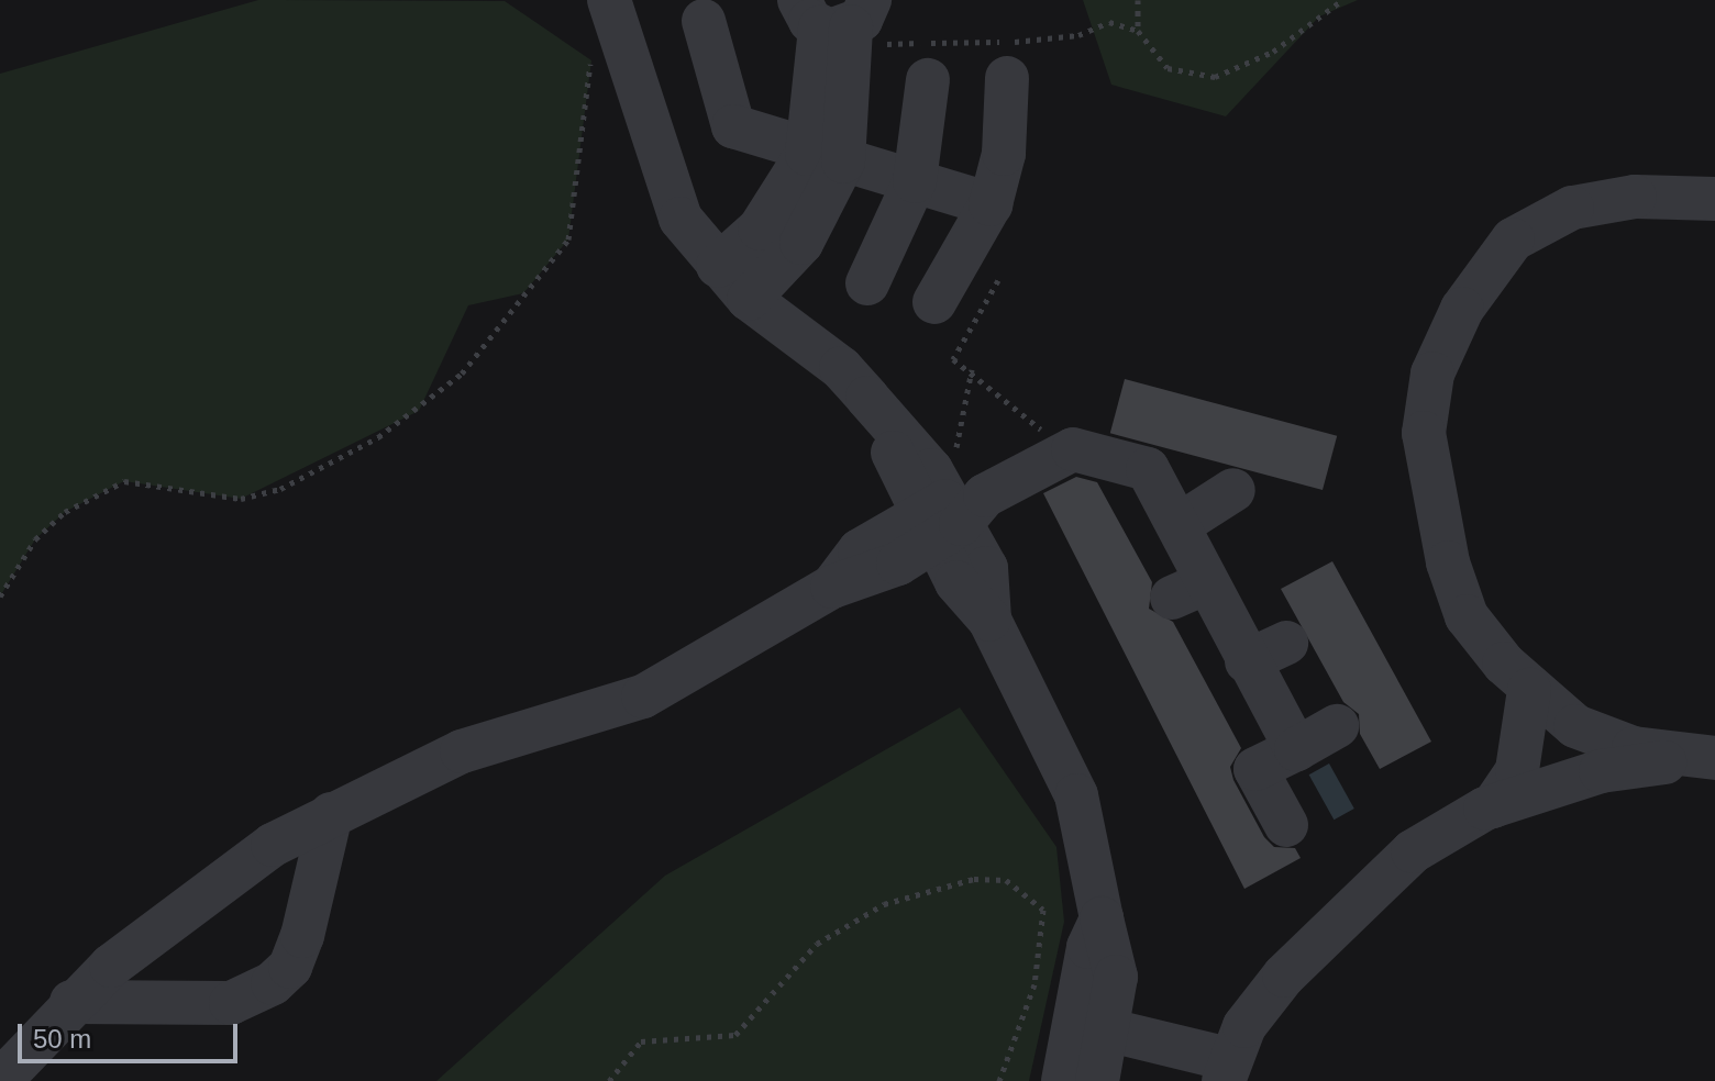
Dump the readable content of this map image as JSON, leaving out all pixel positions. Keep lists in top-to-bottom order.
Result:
{
  "scale_bar": "50 m"
}
